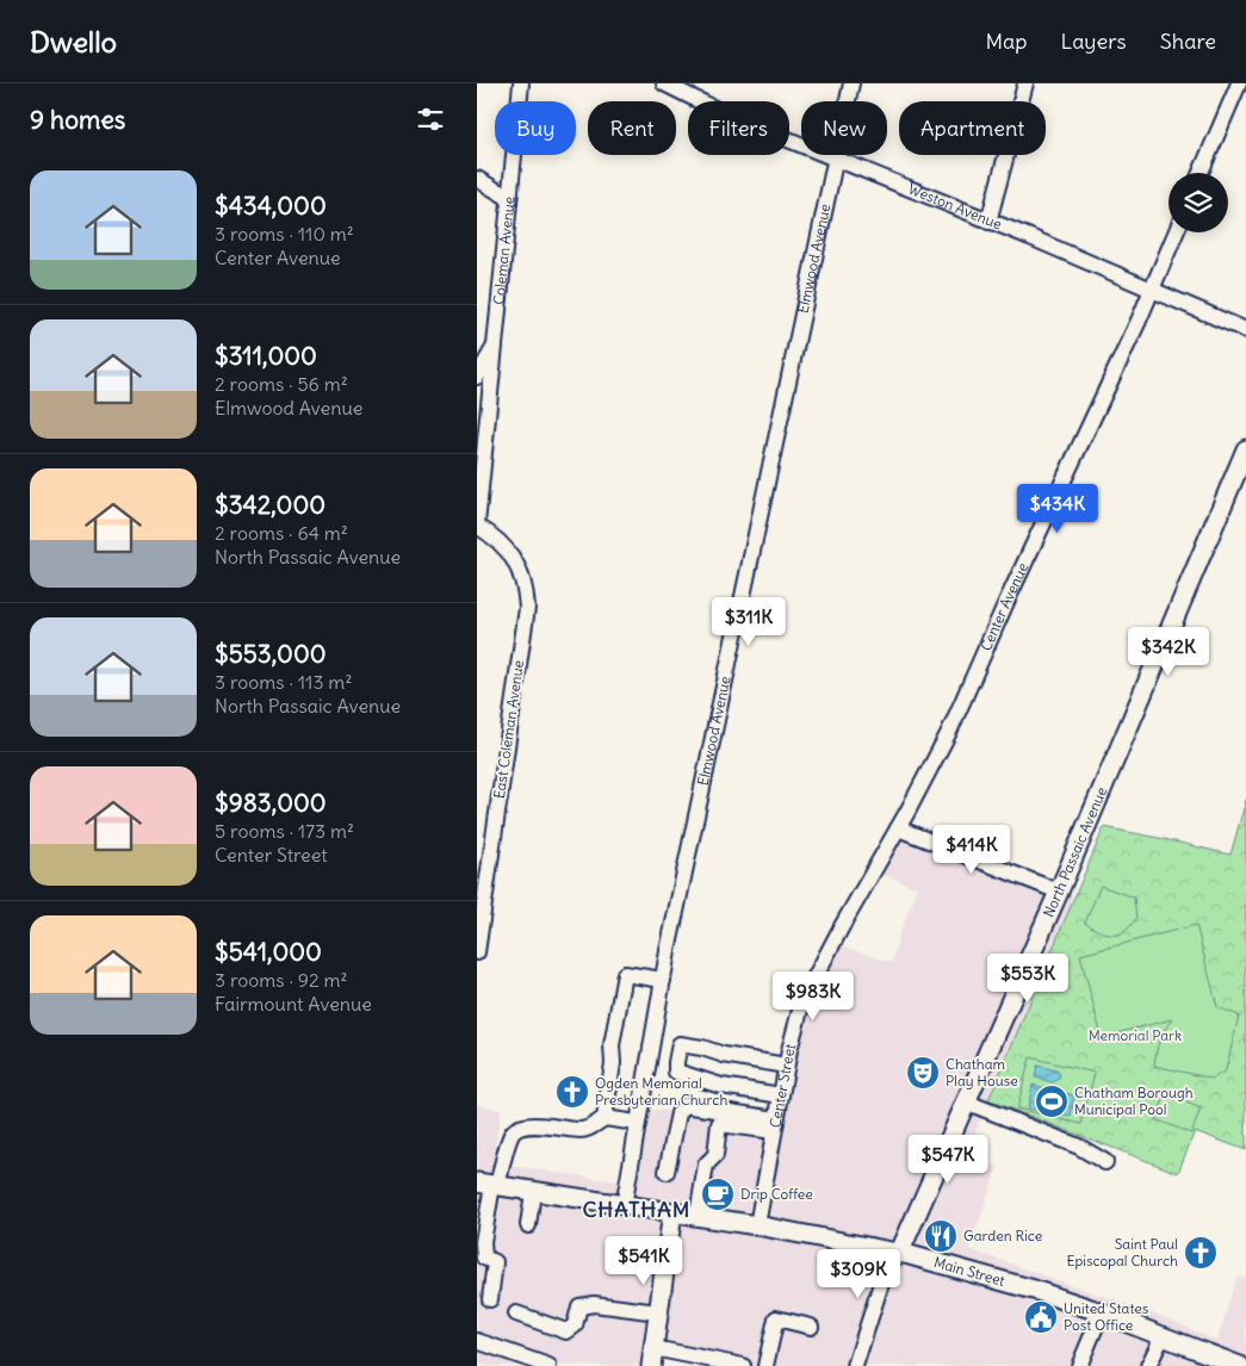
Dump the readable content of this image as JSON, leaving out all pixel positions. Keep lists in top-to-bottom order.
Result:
{
  "streets": {
    "main road": ["North Passaic Avenue", "Main Street"],
    "street": [
      "Weston Avenue",
      "Coleman Avenue",
      "Elmwood Avenue",
      "Center Avenue",
      "East Coleman Avenue",
      "Center Street"
    ]
  },
  "crossings": [
    ["Weston Avenue", "Elmwood Avenue"],
    ["Weston Avenue", "Center Avenue"],
    ["Coleman Avenue", "East Coleman Avenue"],
    ["Elmwood Avenue", "Main Street"],
    ["Center Avenue", "Center Street"],
    ["North Passaic Avenue", "Main Street"],
    ["Center Street", "Main Street"]
  ],
  "districts": ["CHATHAM"],
  "parks": ["Memorial Park"],
  "places": {
    "theatre": ["Chatham Play House"],
    "church": ["Ogden Memorial Presbyterian Church", "Saint Paul Episcopal Church"],
    "sports": ["Chatham Borough Municipal Pool"],
    "cafe": ["Drip Coffee"],
    "restaurant": ["Garden Rice"],
    "public building": ["United States Post Office"]
  },
  "page": {
    "header": "Dwello",
    "nav": ["Map", "Layers", "Share"],
    "heading": "9 homes",
    "chip": [
      "Buy",
      "Rent",
      "Filters",
      "New",
      "Apartment"
    ],
    "list": [
      {
        "name": "$434,000",
        "note": "3 rooms · 110 m² · Center Avenue"
      },
      {
        "name": "$311,000",
        "note": "2 rooms · 56 m² · Elmwood Avenue"
      },
      {
        "name": "$342,000",
        "note": "2 rooms · 64 m² · North Passaic Avenue"
      },
      {
        "name": "$553,000",
        "note": "3 rooms · 113 m² · North Passaic Avenue"
      },
      {
        "name": "$983,000",
        "note": "5 rooms · 173 m² · Center Street"
      },
      {
        "name": "$541,000",
        "note": "3 rooms · 92 m² · Fairmount Avenue"
      }
    ],
    "price": [
      "$434K",
      "$311K",
      "$342K",
      "$414K",
      "$553K",
      "$983K",
      "$547K",
      "$541K",
      "$309K"
    ]
  }
}
